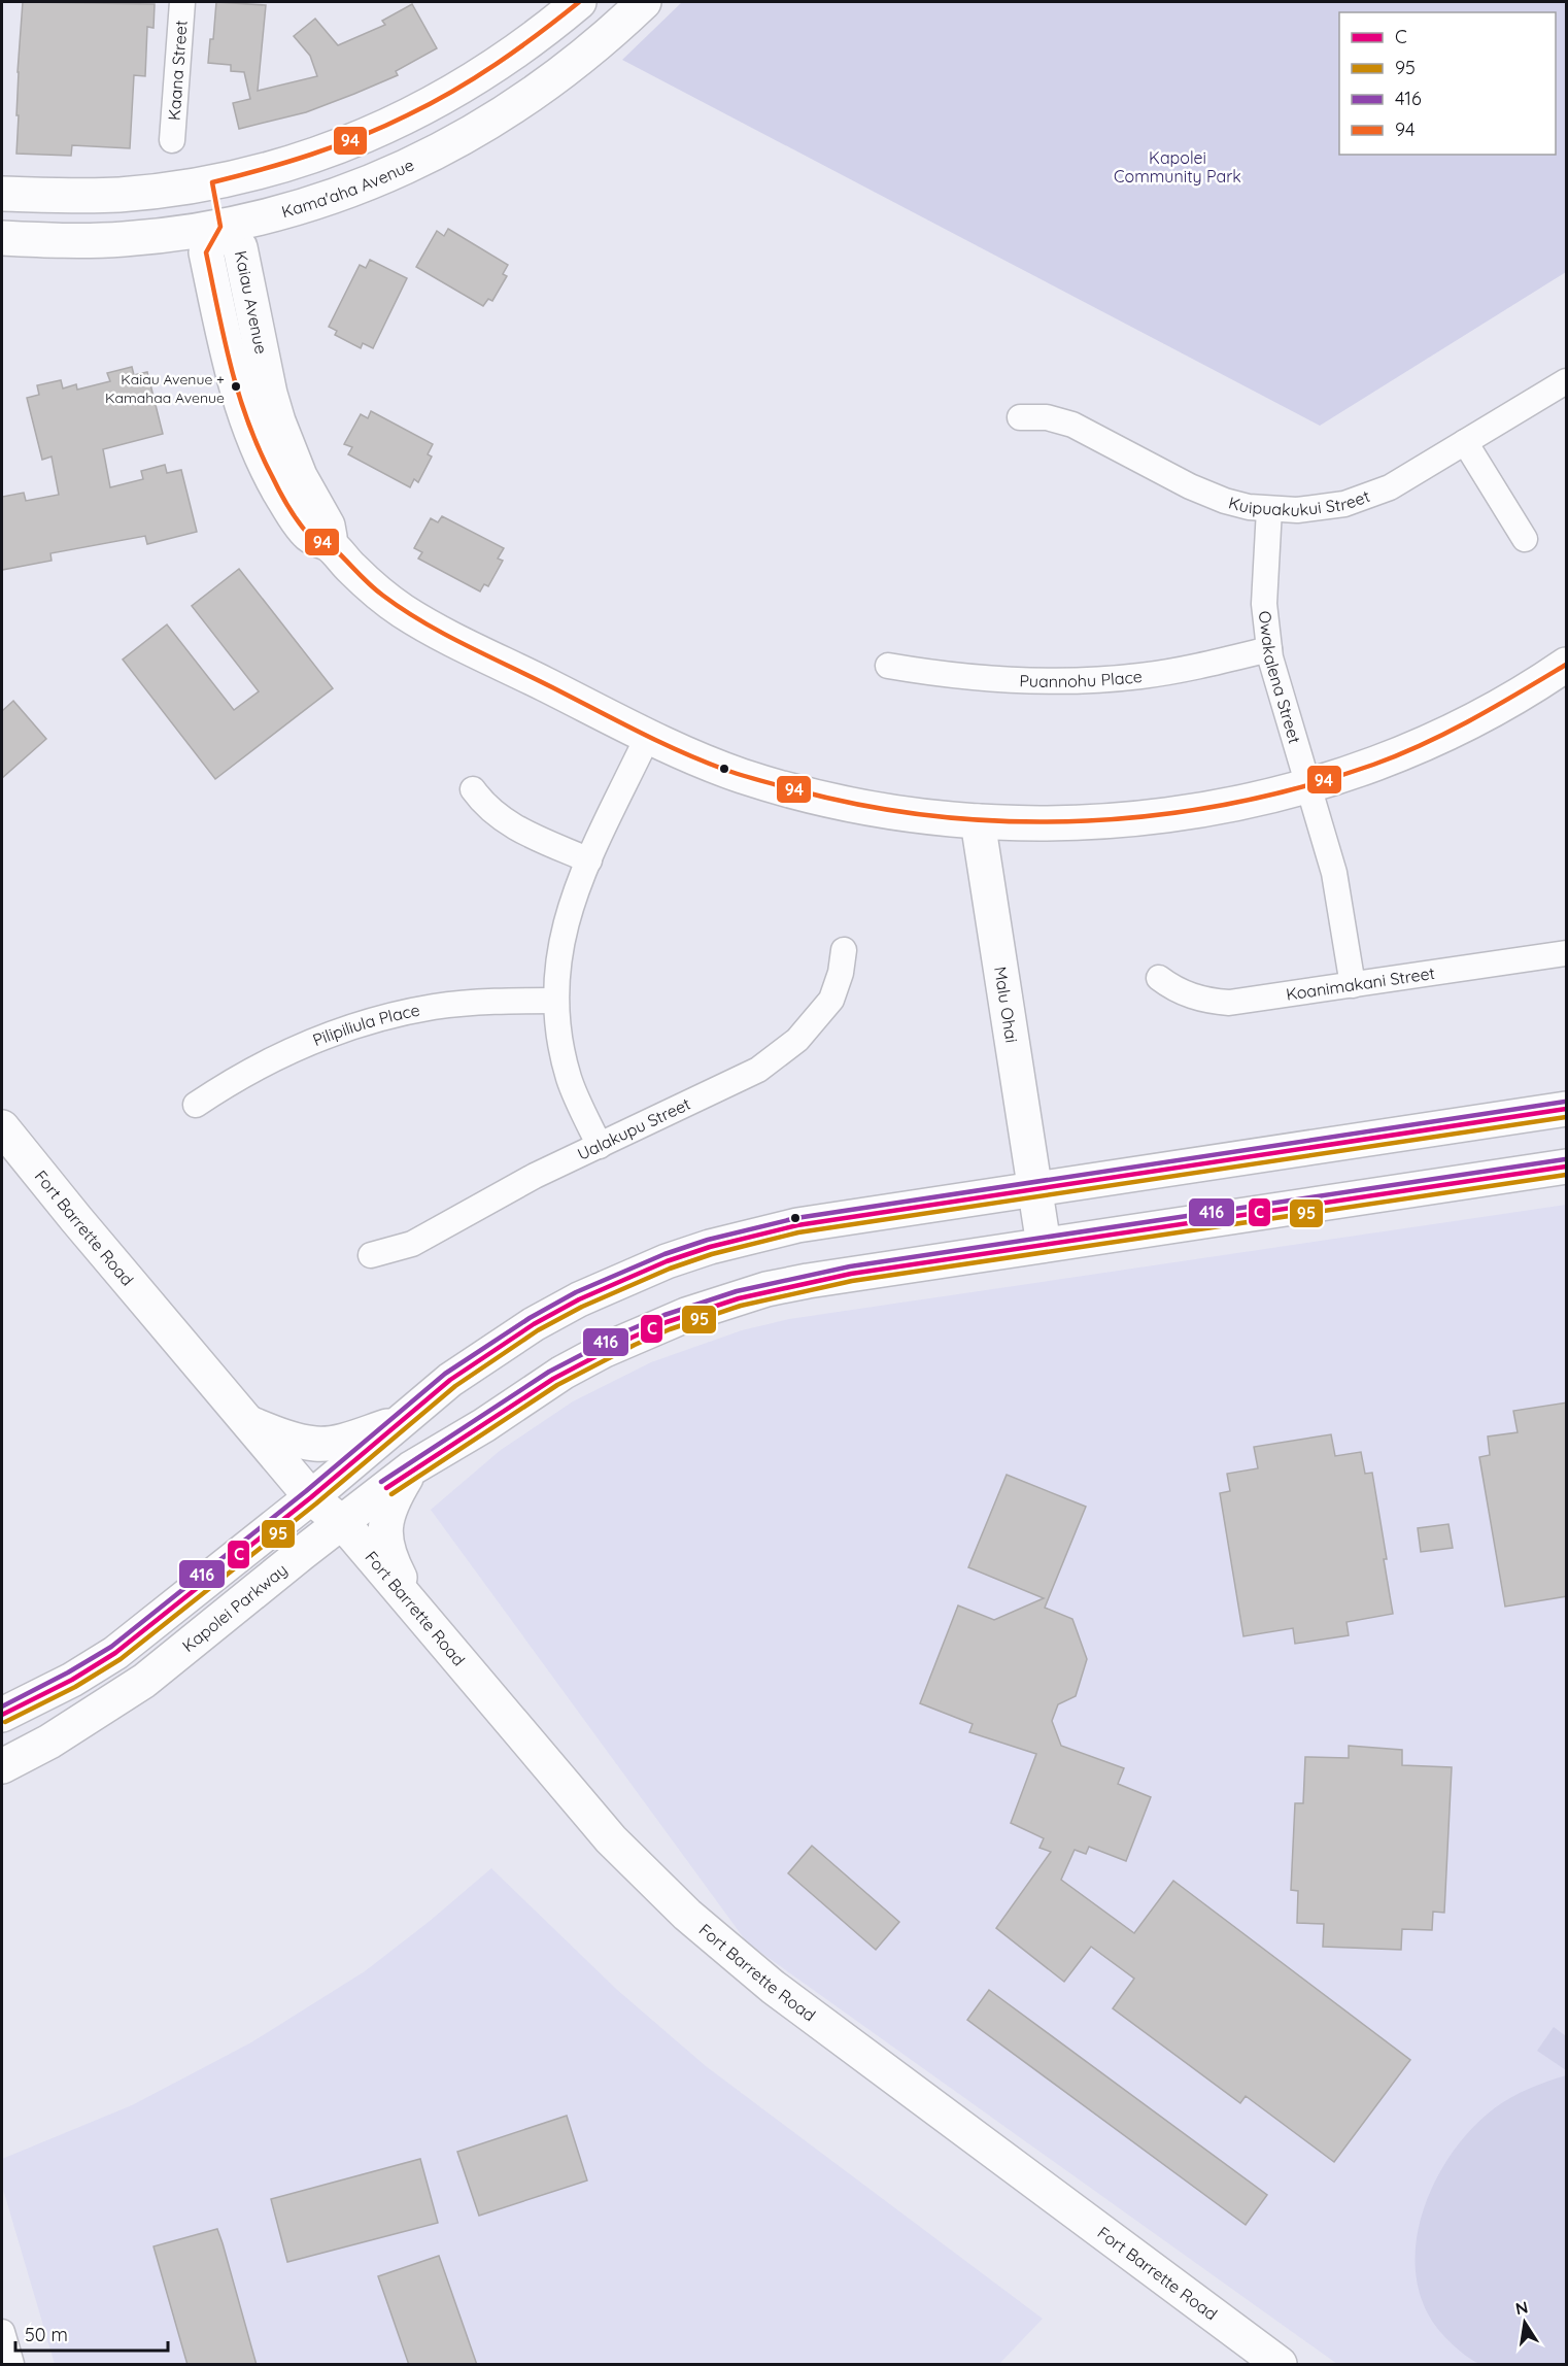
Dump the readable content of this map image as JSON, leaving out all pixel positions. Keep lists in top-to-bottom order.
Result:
{
  "streets": {
    "main road": [
      "Kama'aha Avenue",
      "Kaiau Avenue",
      "Malu Ohai",
      "Fort Barrette Road",
      "Kapolei Parkway"
    ],
    "street": [
      "Kaana Street",
      "Kuipuakukui Street",
      "Owakalena Street",
      "Puannohu Place",
      "Koanimakani Street",
      "Pilipiliula Place",
      "Ualakupu Street"
    ]
  },
  "crossings": [
    ["Kama'aha Avenue", "Kaiau Avenue"],
    ["Kaiau Avenue", "Owakalena Street"],
    ["Kaiau Avenue", "Malu Ohai"],
    ["Kuipuakukui Street", "Owakalena Street"],
    ["Owakalena Street", "Puannohu Place"],
    ["Owakalena Street", "Koanimakani Street"],
    ["Malu Ohai", "Kapolei Parkway"],
    ["Fort Barrette Road", "Kapolei Parkway"]
  ],
  "parks": ["Kapolei Community Park"],
  "places": ["Kaiau Avenue + Kamahaa Avenue"],
  "lines": [
    "transit line 94",
    "transit line 416",
    "transit line C",
    "transit line 95"
  ],
  "legend": [
    "C",
    "95",
    "416",
    "94"
  ],
  "scale_bar": "50 m",
  "north": "top"
}
